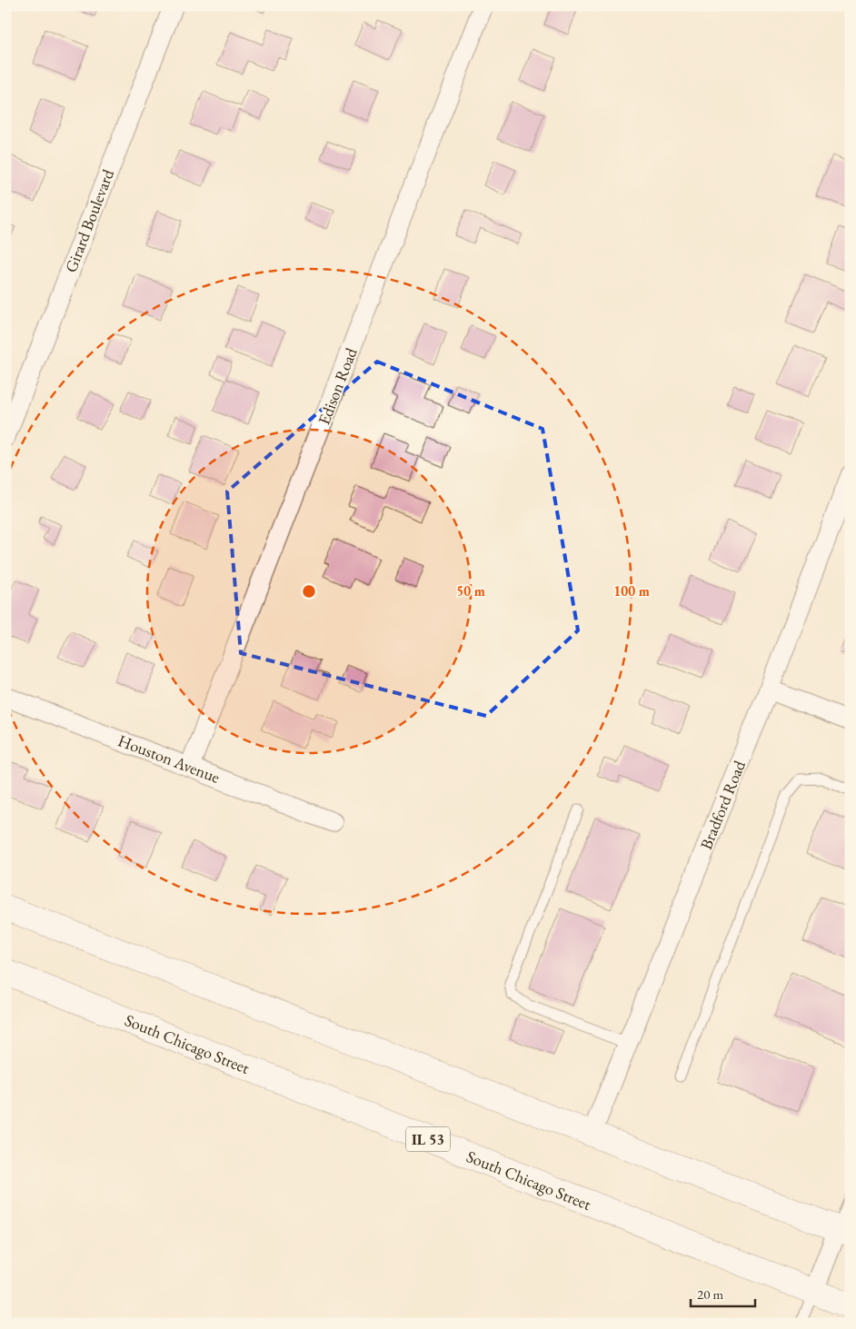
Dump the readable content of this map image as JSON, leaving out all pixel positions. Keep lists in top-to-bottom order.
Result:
{
  "streets": {
    "main road": ["South Chicago Street", "IL 53"],
    "street": [
      "Girard Boulevard",
      "Edison Road",
      "Houston Avenue",
      "Bradford Road"
    ]
  },
  "crossings": [
    ["Edison Road", "Houston Avenue"]
  ],
  "scale_bar": "20 m",
  "rings": ["50 m", "100 m"]
}
